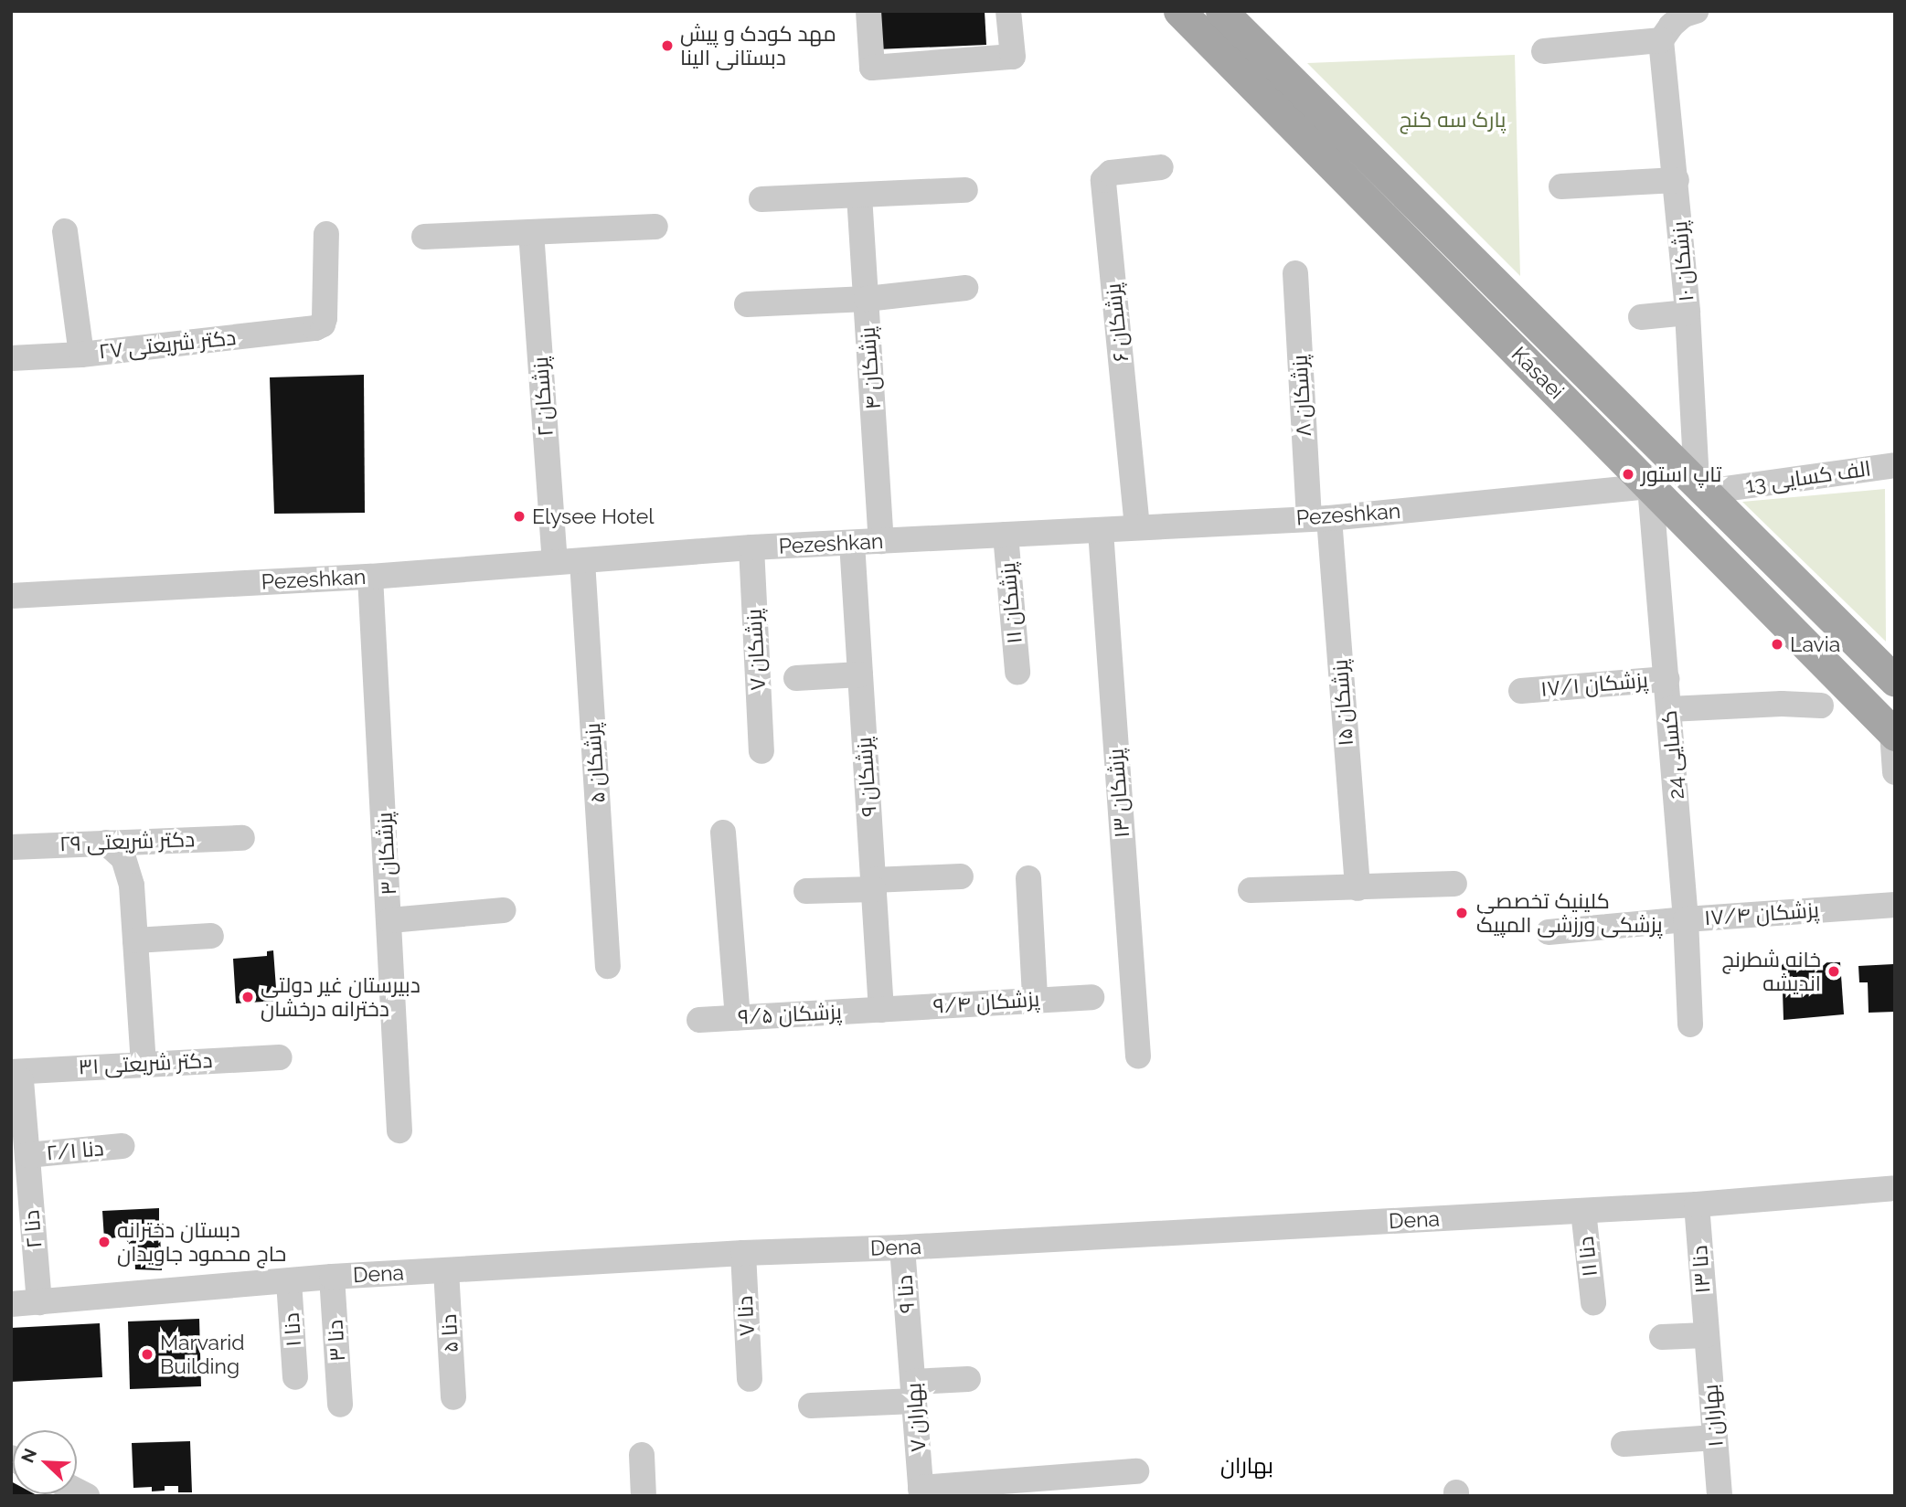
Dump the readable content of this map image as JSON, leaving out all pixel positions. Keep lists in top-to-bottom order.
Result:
{
  "streets": {
    "main road": ["Kasaei"],
    "street": [
      "۱۰ پزشکان",
      "۶ پزشکان",
      "۲۷ دکتر شریعتی",
      "۴ پزشکان",
      "۸ پزشکان",
      "۲ پزشکان",
      "13 الف کسایی",
      "Pezeshkan",
      "۱۱ پزشکان",
      "۷ پزشکان",
      "۱۷/۱ پزشکان",
      "۱۵ پزشکان",
      "کسایی 24",
      "۵ پزشکان",
      "۹ پزشکان",
      "۱۳ پزشکان",
      "۲۹ دکتر شریعتی",
      "۳ پزشکان",
      "۱۷/۴ پزشکان",
      "۹/۴ پزشکان",
      "۹/۵ پزشکان",
      "۳۱ دکتر شریعتی",
      "۲/۱ دنا",
      "Dena",
      "۲ دنا",
      "۱۱ دنا",
      "۱۳ دنا",
      "۹ دنا",
      "۷ دنا",
      "۱ دنا",
      "۵ دنا",
      "۳ دنا",
      "بهاران ۱",
      "۷ بهاران"
    ]
  },
  "crossings": [
    ["۱۰ پزشکان", "Kasaei"],
    ["۱۰ پزشکان", "13 الف کسایی"],
    ["۶ پزشکان", "Pezeshkan"],
    ["۴ پزشکان", "Pezeshkan"],
    ["Kasaei", "13 الف کسایی"],
    ["Kasaei", "Pezeshkan"],
    ["Kasaei", "کسایی 24"],
    ["۸ پزشکان", "Pezeshkan"],
    ["۸ پزشکان", "۱۵ پزشکان"],
    ["۲ پزشکان", "Pezeshkan"],
    ["Pezeshkan", "۱۱ پزشکان"],
    ["Pezeshkan", "۷ پزشکان"],
    ["Pezeshkan", "۱۵ پزشکان"],
    ["Pezeshkan", "کسایی 24"],
    ["Pezeshkan", "۵ پزشکان"],
    ["Pezeshkan", "۹ پزشکان"],
    ["Pezeshkan", "۱۳ پزشکان"],
    ["Pezeshkan", "۳ پزشکان"],
    ["۱۷/۱ پزشکان", "کسایی 24"],
    ["کسایی 24", "۱۷/۴ پزشکان"],
    ["۹ پزشکان", "۹/۴ پزشکان"],
    ["۹ پزشکان", "۹/۵ پزشکان"],
    ["۹/۴ پزشکان", "۹/۵ پزشکان"],
    ["۳۱ دکتر شریعتی", "۲ دنا"],
    ["۲/۱ دنا", "۲ دنا"],
    ["Dena", "۲ دنا"],
    ["Dena", "۱۱ دنا"],
    ["Dena", "۱۳ دنا"],
    ["Dena", "۹ دنا"],
    ["Dena", "۷ دنا"],
    ["Dena", "۱ دنا"],
    ["Dena", "۵ دنا"],
    ["Dena", "۳ دنا"],
    ["۱۳ دنا", "بهاران ۱"],
    ["۹ دنا", "۷ بهاران"]
  ],
  "districts": ["بهاران"],
  "parks": ["پارک سه کنج"],
  "places": [
    "مهد کودک و پیش دبستانی الینا",
    "تاپ استور",
    "Elysee Hotel",
    "Lavia",
    "کلینیک تخصصی پزشکی ورزشی المپیک",
    "خانه شطرنج اندیشه",
    "دبیرستان غیر دولتی دخترانه درخشان",
    "دبستان دخترانه حاج محمود جاویدان",
    "Marvarid Building"
  ],
  "north": "top left"
}
